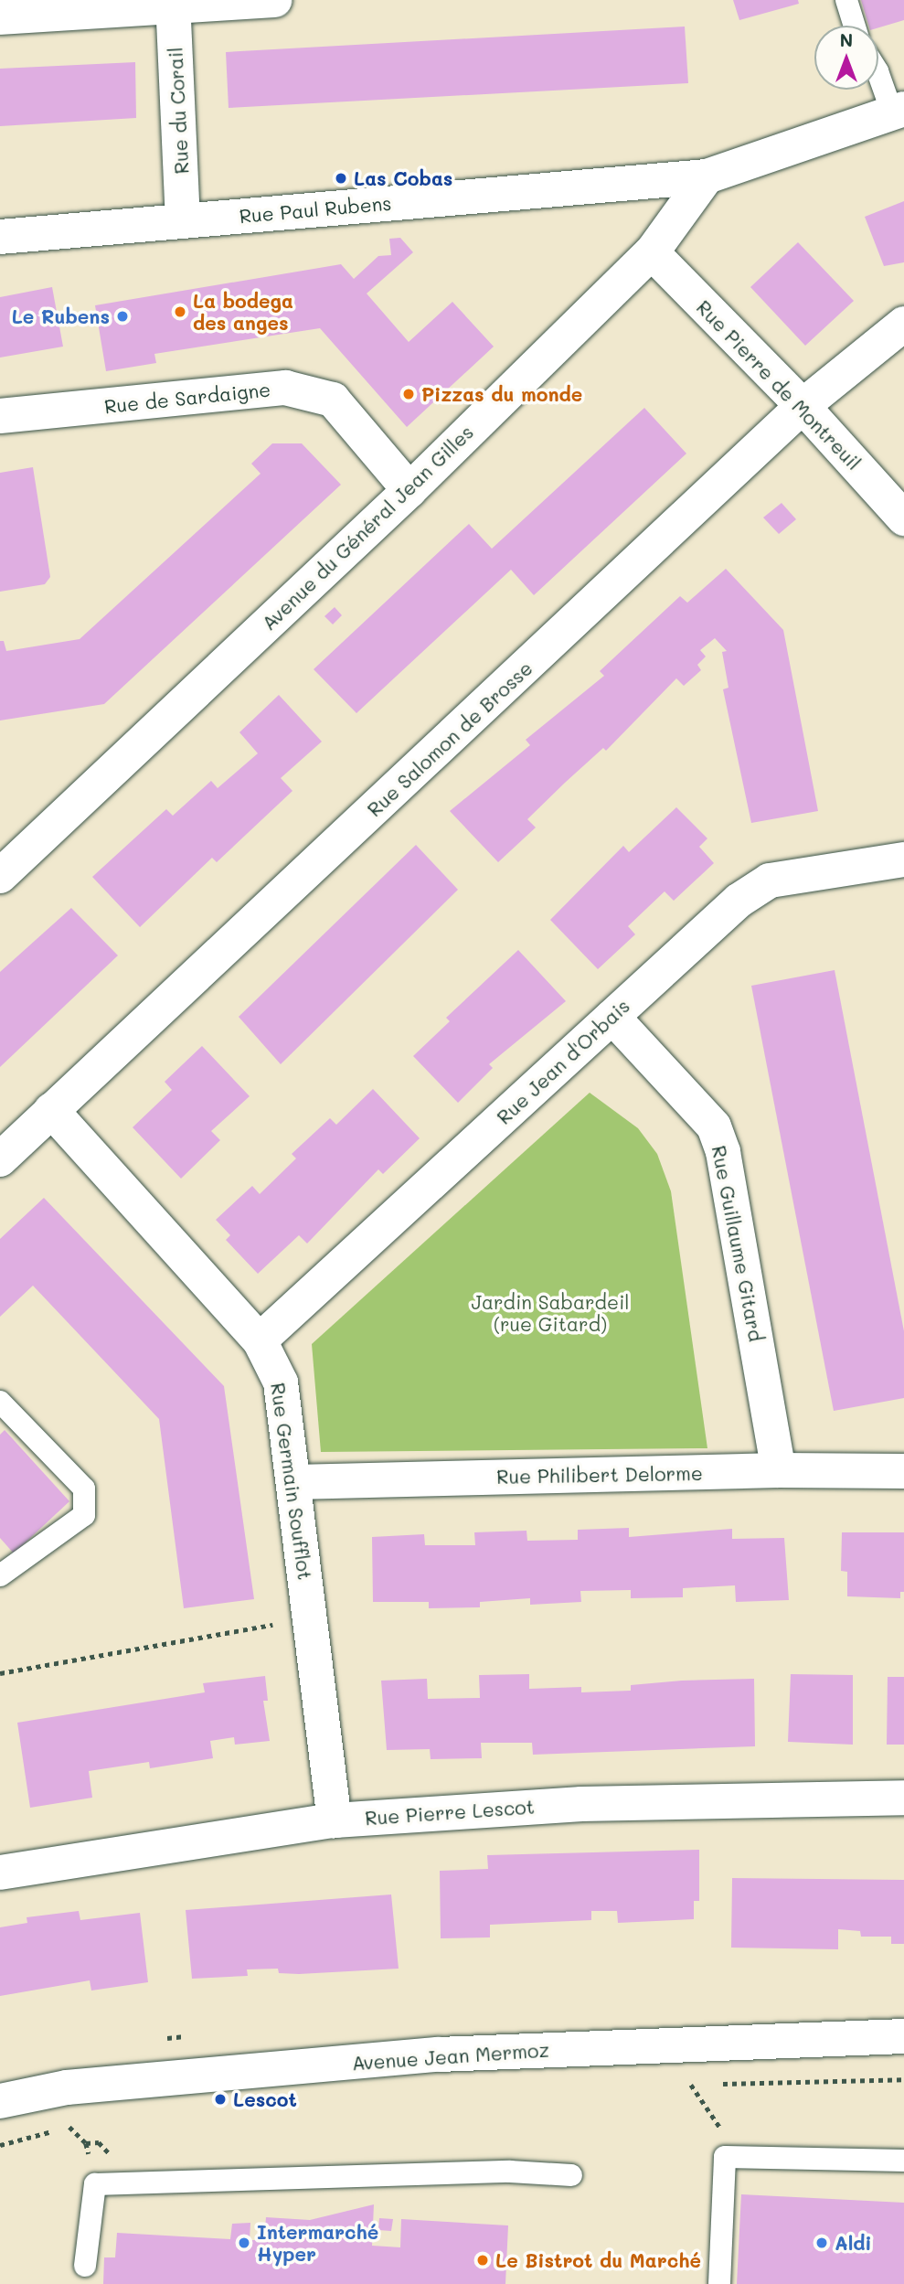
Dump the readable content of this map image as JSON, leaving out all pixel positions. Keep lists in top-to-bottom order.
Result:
{
  "streets": {
    "street": [
      "Rue du Corail",
      "Rue Paul Rubens",
      "Rue Pierre de Montreuil",
      "Rue de Sardaigne",
      "Avenue du Général Jean Gilles",
      "Rue Salomon de Brosse",
      "Rue Jean d'Orbais",
      "Rue Guillaume Gitard",
      "Rue Philibert Delorme",
      "Rue Germain Soufflot",
      "Rue Pierre Lescot",
      "Avenue Jean Mermoz"
    ]
  },
  "crossings": [
    ["Rue du Corail", "Rue Paul Rubens"],
    ["Rue Paul Rubens", "Avenue du Général Jean Gilles"],
    ["Rue Pierre de Montreuil", "Avenue du Général Jean Gilles"],
    ["Rue Pierre de Montreuil", "Rue Salomon de Brosse"],
    ["Rue de Sardaigne", "Avenue du Général Jean Gilles"],
    ["Rue Salomon de Brosse", "Rue Germain Soufflot"],
    ["Rue Jean d'Orbais", "Rue Guillaume Gitard"],
    ["Rue Jean d'Orbais", "Rue Germain Soufflot"],
    ["Rue Guillaume Gitard", "Rue Philibert Delorme"],
    ["Rue Philibert Delorme", "Rue Germain Soufflot"],
    ["Rue Germain Soufflot", "Rue Pierre Lescot"]
  ],
  "parks": ["Jardin Sabardeil (rue Gitard)"],
  "places": [
    "Las Cobas",
    "La bodega des anges",
    "Le Rubens",
    "Pizzas du monde",
    "Lescot",
    "Intermarché Hyper",
    "Aldi",
    "Le Bistrot du Marché"
  ],
  "north": "top"
}
